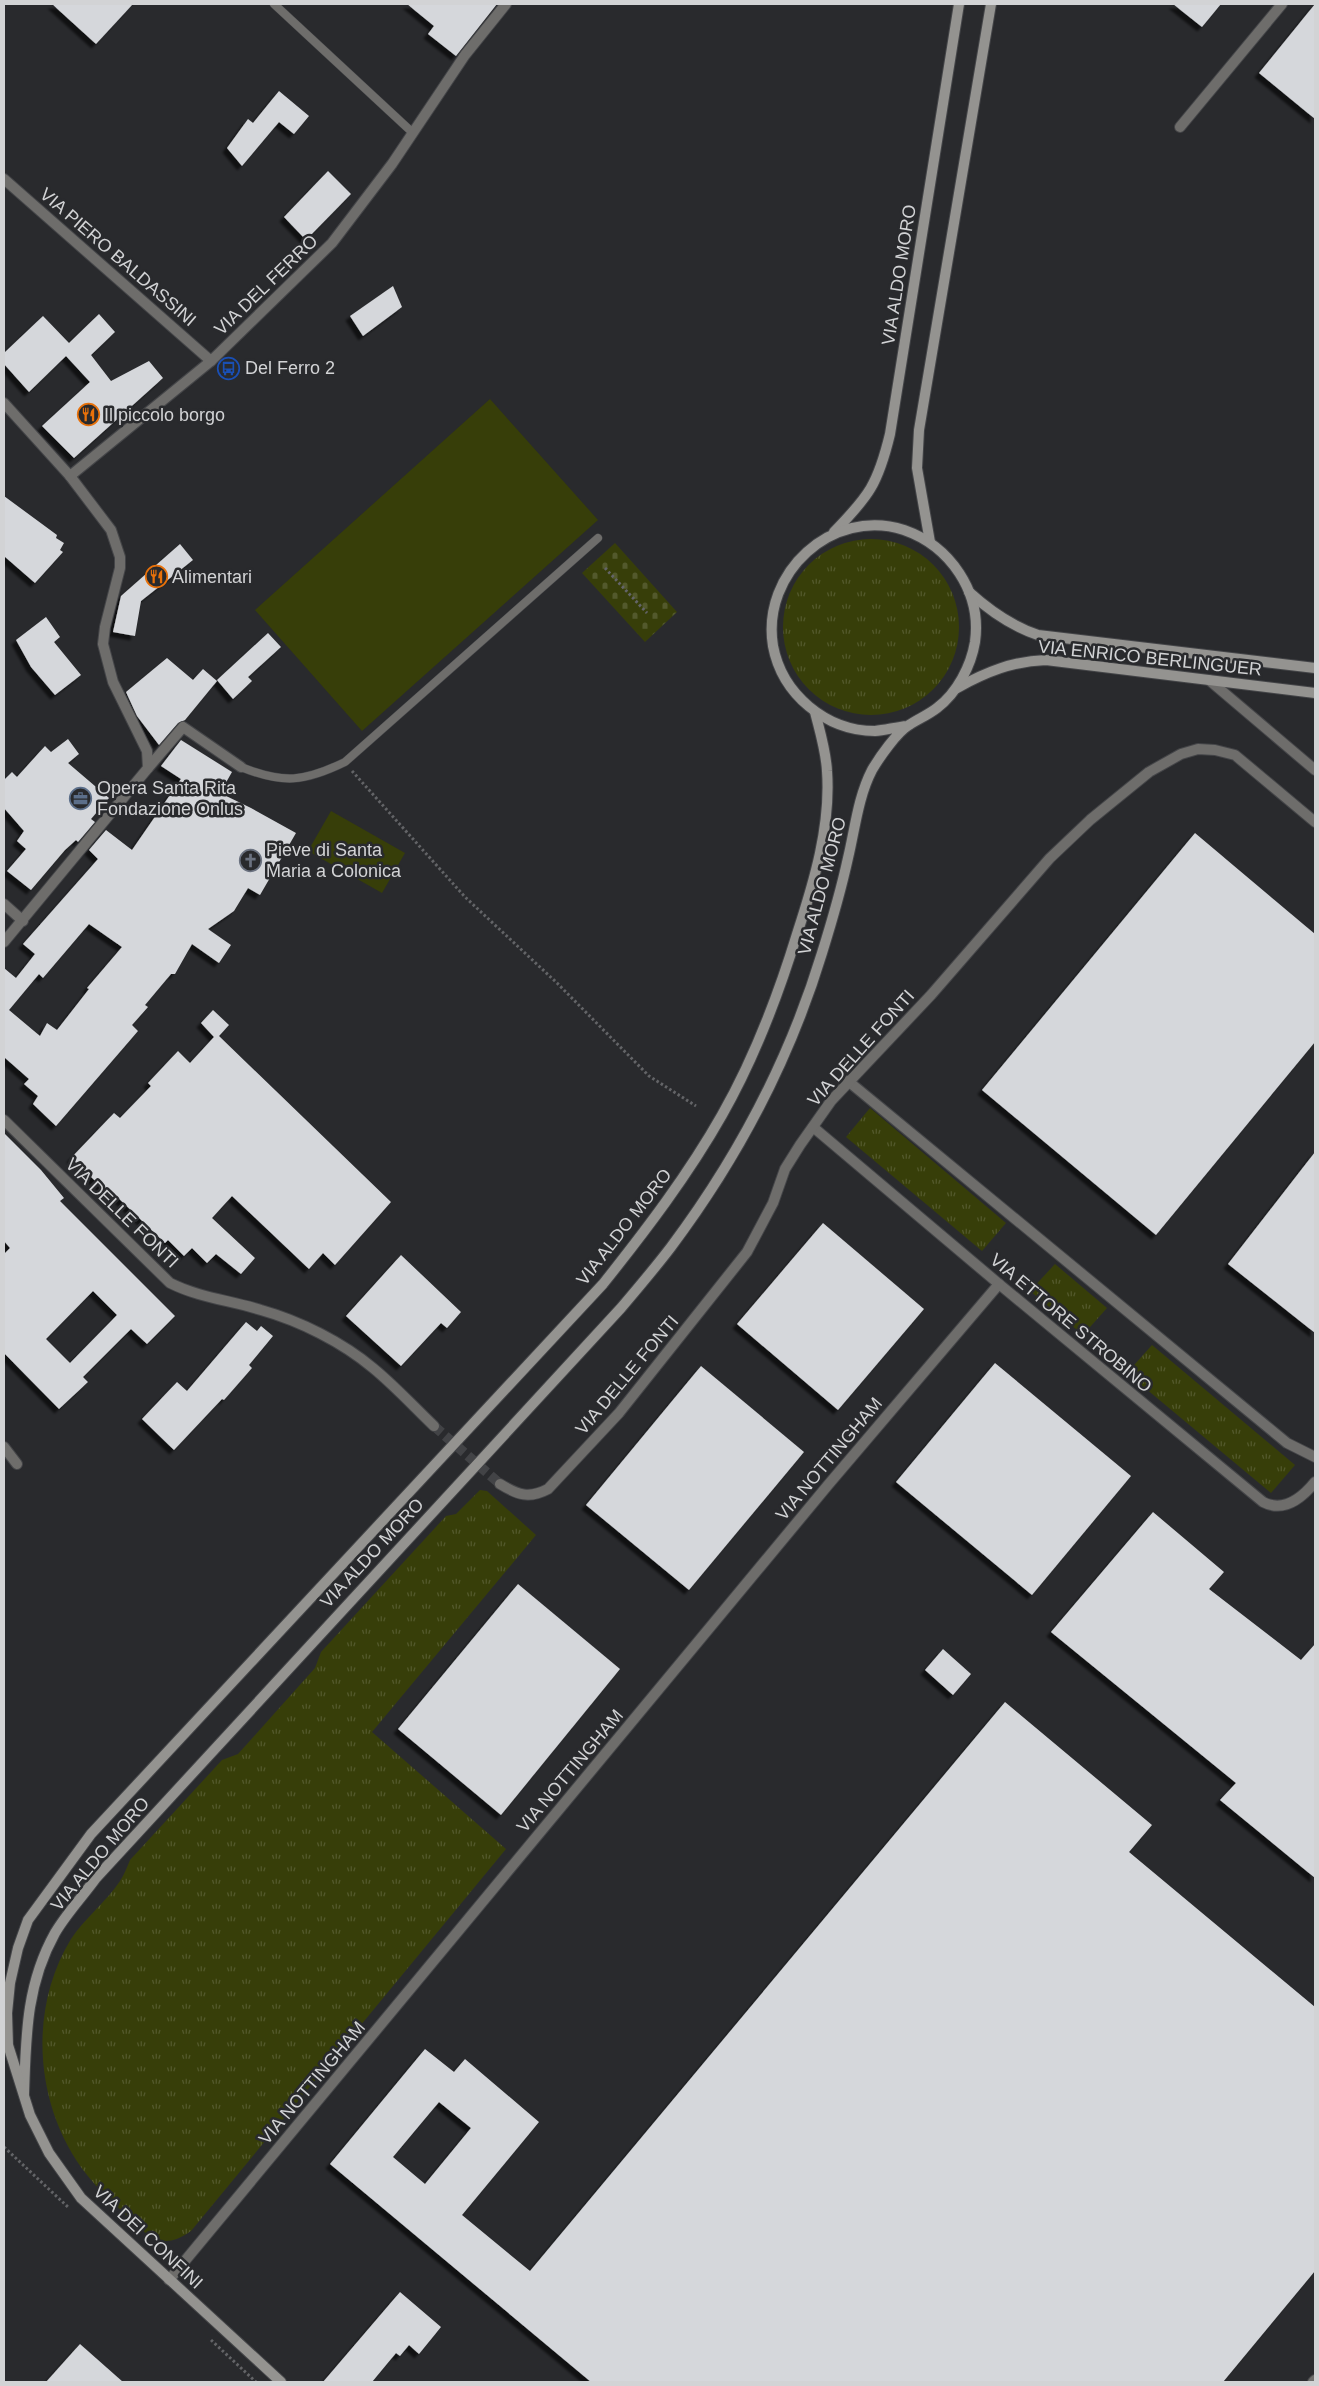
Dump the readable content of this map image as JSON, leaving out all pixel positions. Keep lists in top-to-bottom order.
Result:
{
  "streets": {
    "street": [
      "VIA PIERO BALDASSINI",
      "VIA ALDO MORO",
      "VIA DEL FERRO",
      "VIA ENRICO BERLINGUER",
      "VIA DELLE FONTI",
      "VIA ETTORE STROBINO",
      "VIA NOTTINGHAM",
      "VIA DEI CONFINI"
    ]
  },
  "crossings": [
    ["VIA PIERO BALDASSINI", "VIA DEL FERRO"],
    ["VIA ALDO MORO", "VIA DEI CONFINI"],
    ["VIA DELLE FONTI", "VIA ETTORE STROBINO"],
    ["VIA ETTORE STROBINO", "VIA NOTTINGHAM"],
    ["VIA NOTTINGHAM", "VIA DEI CONFINI"]
  ],
  "places": {
    "bus stop": ["Del Ferro 2"],
    "restaurant": ["Il piccolo borgo", "Alimentari"],
    "office": ["Opera Santa Rita Fondazione Onlus"],
    "church": ["Pieve di Santa Maria a Colonica"]
  }
}
